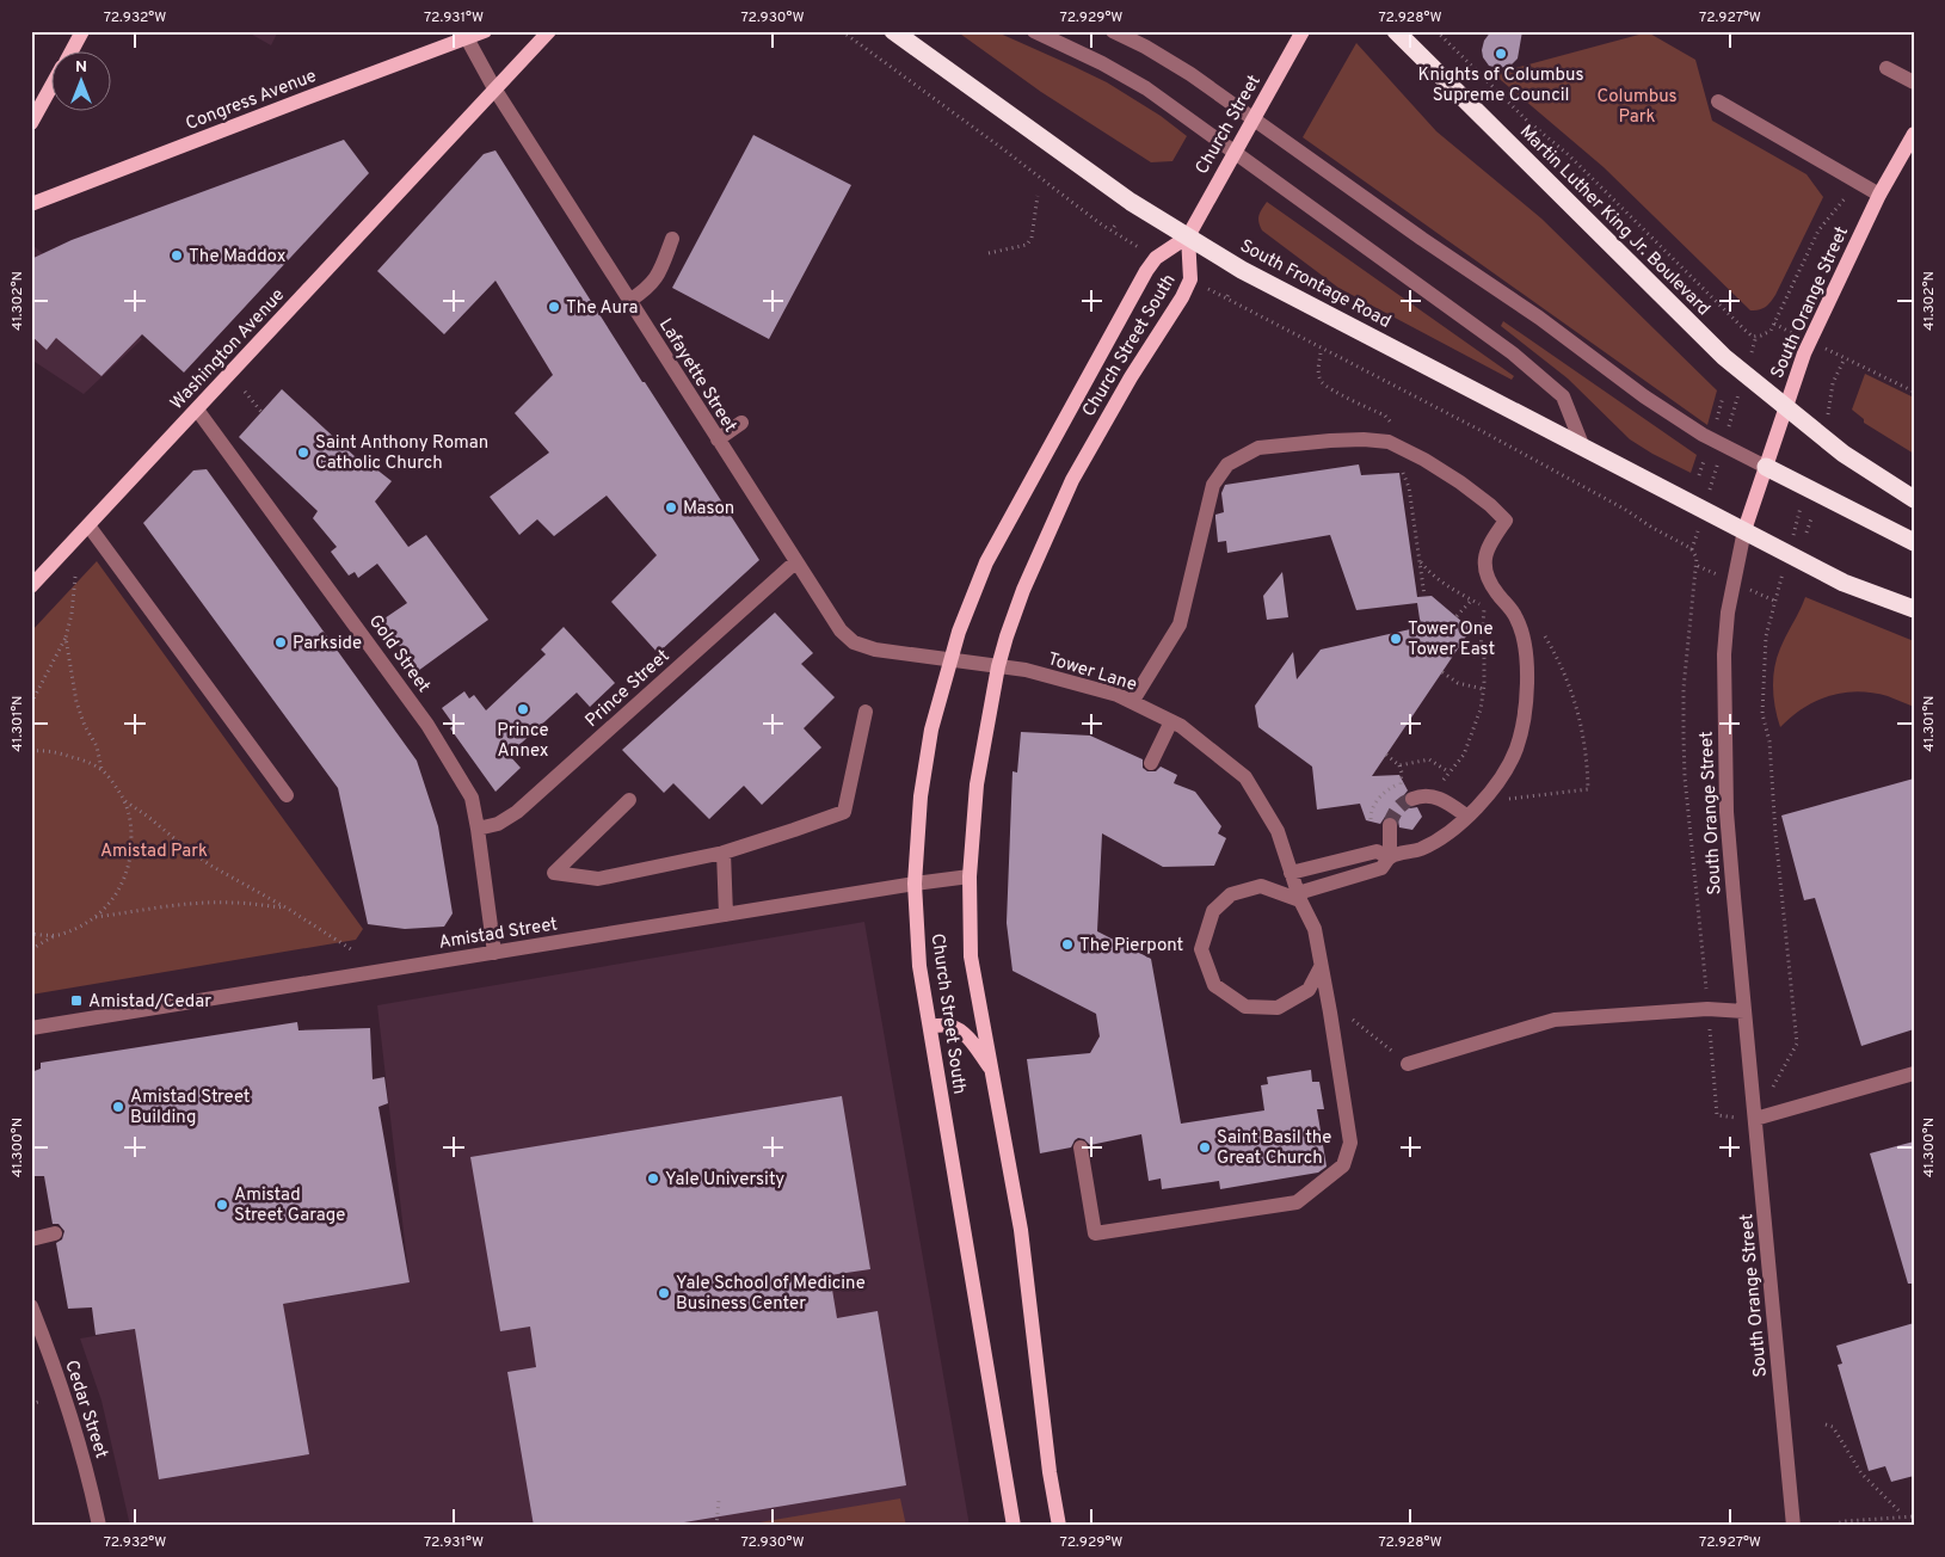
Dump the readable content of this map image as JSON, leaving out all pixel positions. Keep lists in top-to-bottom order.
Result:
{
  "streets": {
    "highway": ["Martin Luther King Jr. Boulevard", "South Frontage Road"],
    "main road": [
      "Congress Avenue",
      "Church Street",
      "South Orange Street",
      "Church Street South",
      "Washington Avenue"
    ],
    "street": [
      "Lafayette Street",
      "Gold Street",
      "Tower Lane",
      "Prince Street",
      "Amistad Street",
      "Cedar Street"
    ]
  },
  "crossings": [
    ["Congress Avenue", "Lafayette Street"],
    ["Church Street", "South Frontage Road"],
    ["Church Street", "Church Street South"],
    ["Martin Luther King Jr. Boulevard", "South Orange Street"],
    ["South Frontage Road", "South Orange Street"],
    ["South Frontage Road", "Church Street South"],
    ["Church Street South", "Lafayette Street"],
    ["Church Street South", "Tower Lane"],
    ["Church Street South", "Amistad Street"],
    ["Washington Avenue", "Lafayette Street"],
    ["Washington Avenue", "Gold Street"],
    ["Lafayette Street", "Tower Lane"],
    ["Lafayette Street", "Prince Street"],
    ["Gold Street", "Prince Street"],
    ["Gold Street", "Amistad Street"]
  ],
  "parks": ["Columbus Park", "Amistad Park"],
  "places": {
    "other": [
      "Knights of Columbus Supreme Council",
      "The Maddox",
      "The Aura",
      "Saint Anthony Roman Catholic Church",
      "Mason",
      "Tower One Tower East",
      "Parkside",
      "Prince Annex",
      "The Pierpont",
      "Amistad Street Building",
      "Saint Basil the Great Church",
      "Yale University",
      "Amistad Street Garage",
      "Yale School of Medicine Business Center"
    ],
    "transit": ["Amistad/Cedar"]
  },
  "north": "top",
  "coordinates": [
    "72.932°W",
    "72.931°W",
    "72.930°W",
    "72.929°W",
    "72.928°W",
    "72.927°W",
    "41.302°N",
    "41.301°N",
    "41.300°N"
  ]
}
